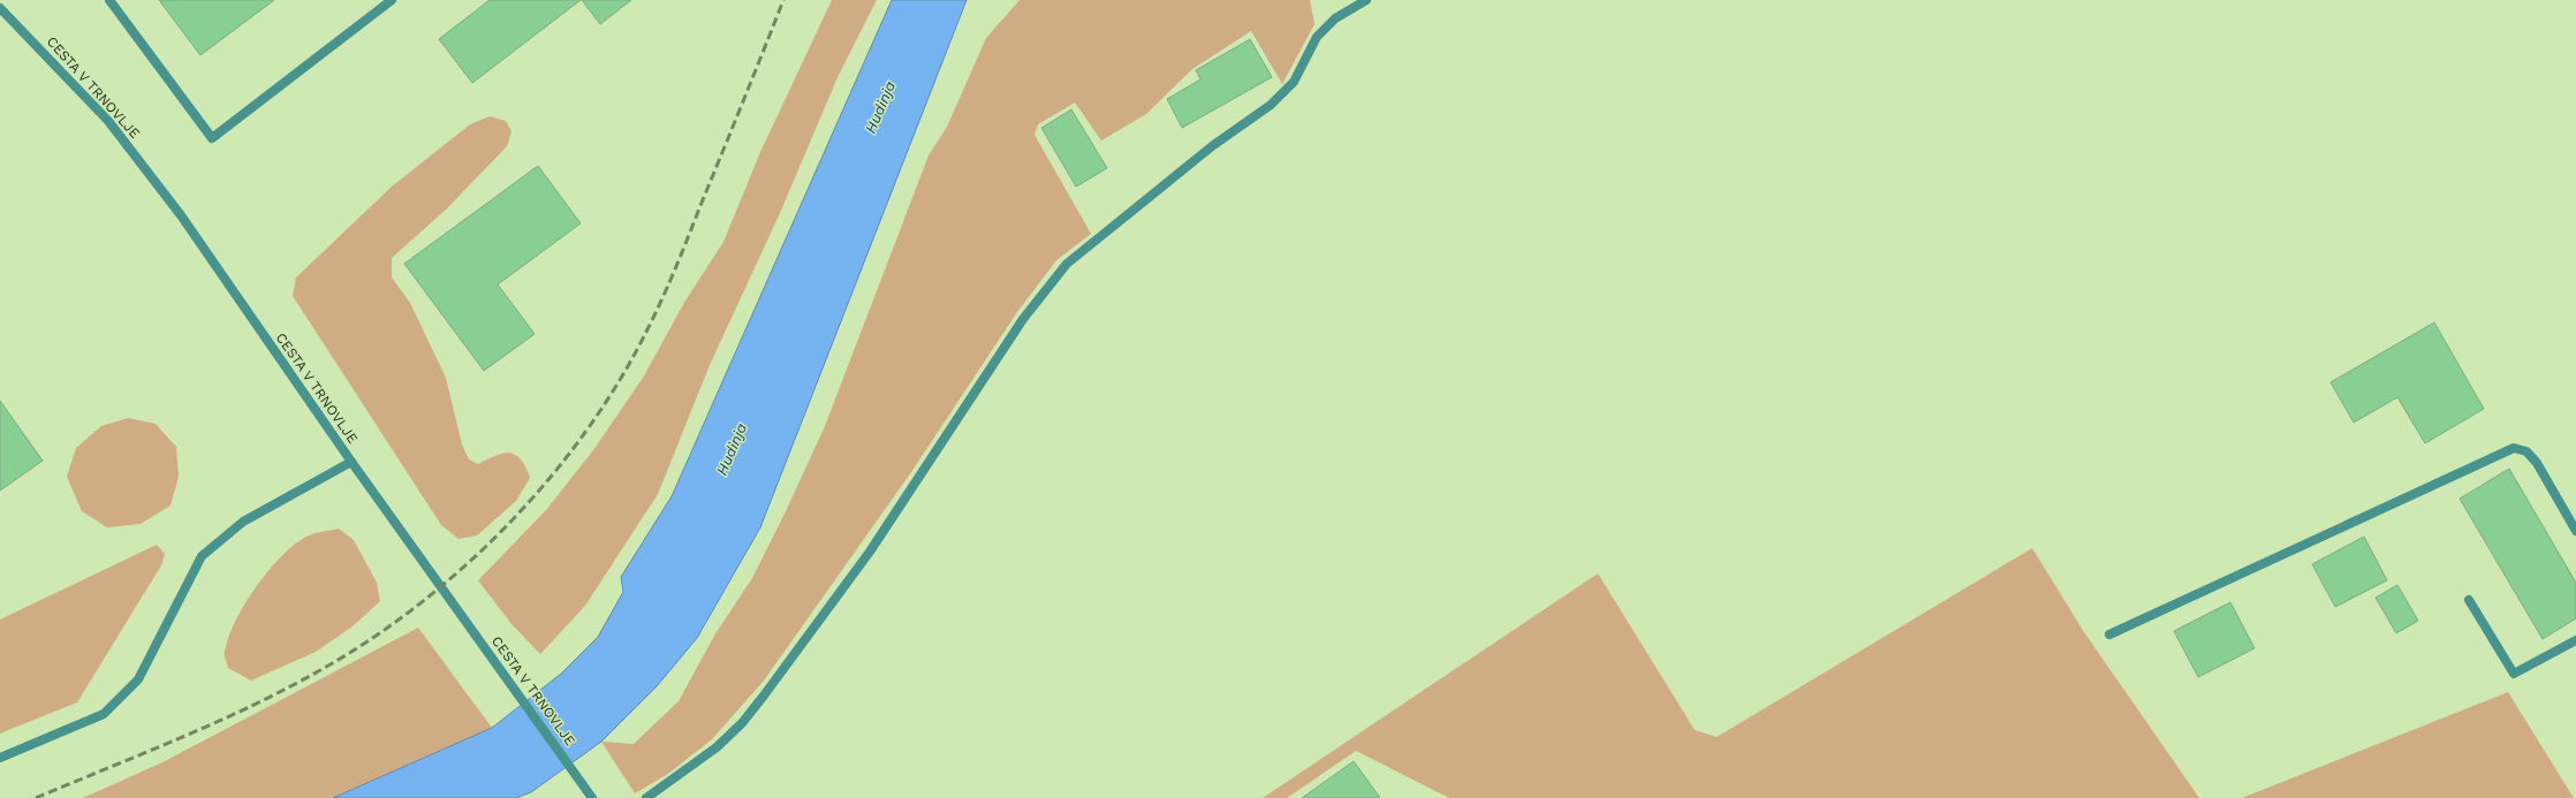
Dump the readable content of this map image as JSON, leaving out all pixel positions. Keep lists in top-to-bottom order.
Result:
{
  "streets": {
    "street": ["CESTA V TRNOVLJE"]
  },
  "water": ["Hudinja"]
}
